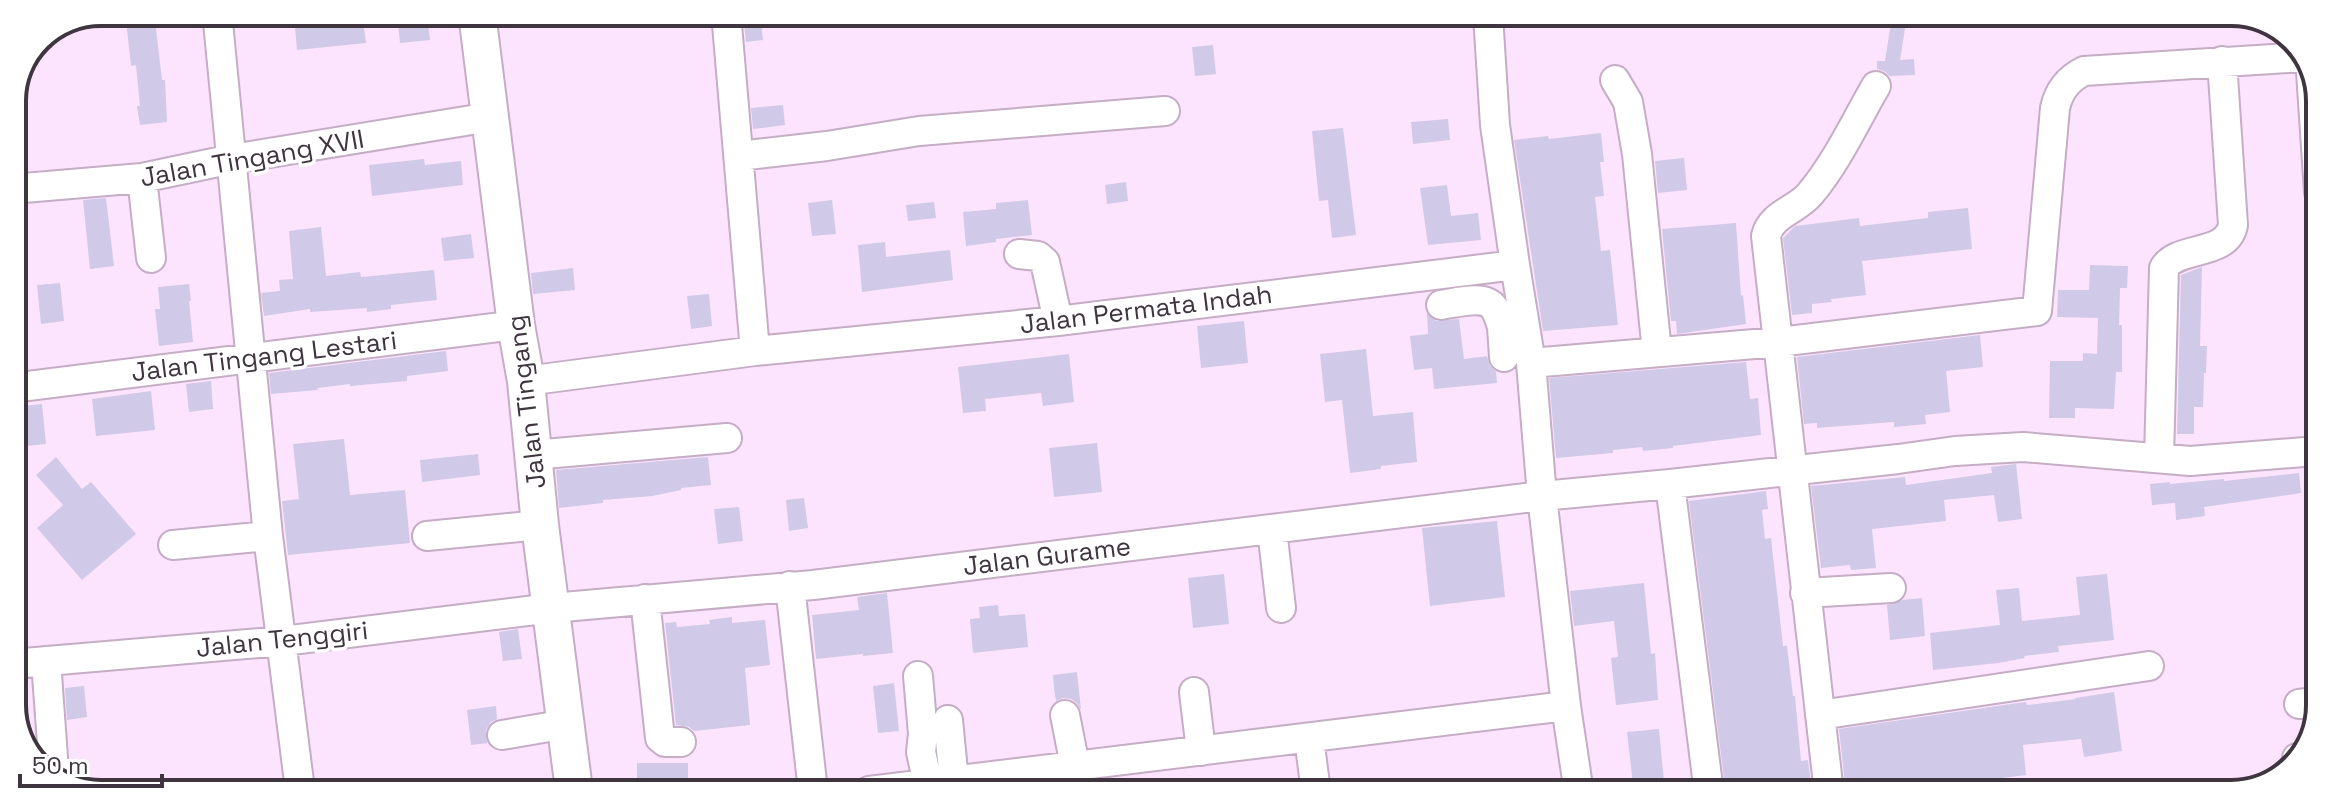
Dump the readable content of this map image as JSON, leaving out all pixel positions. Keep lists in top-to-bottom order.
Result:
{
  "streets": {
    "main road": ["Jalan Tingang"],
    "street": [
      "Jalan Tingang XVII",
      "Jalan Permata Indah",
      "Jalan Tingang Lestari",
      "Jalan Gurame",
      "Jalan Tenggiri"
    ]
  },
  "crossings": [
    ["Jalan Tingang XVII", "Jalan Tingang"],
    ["Jalan Permata Indah", "Jalan Tingang"],
    ["Jalan Tingang Lestari", "Jalan Tingang"],
    ["Jalan Tingang", "Jalan Gurame"],
    ["Jalan Tingang", "Jalan Tenggiri"],
    ["Jalan Gurame", "Jalan Tenggiri"]
  ],
  "scale_bar": "50 m"
}
